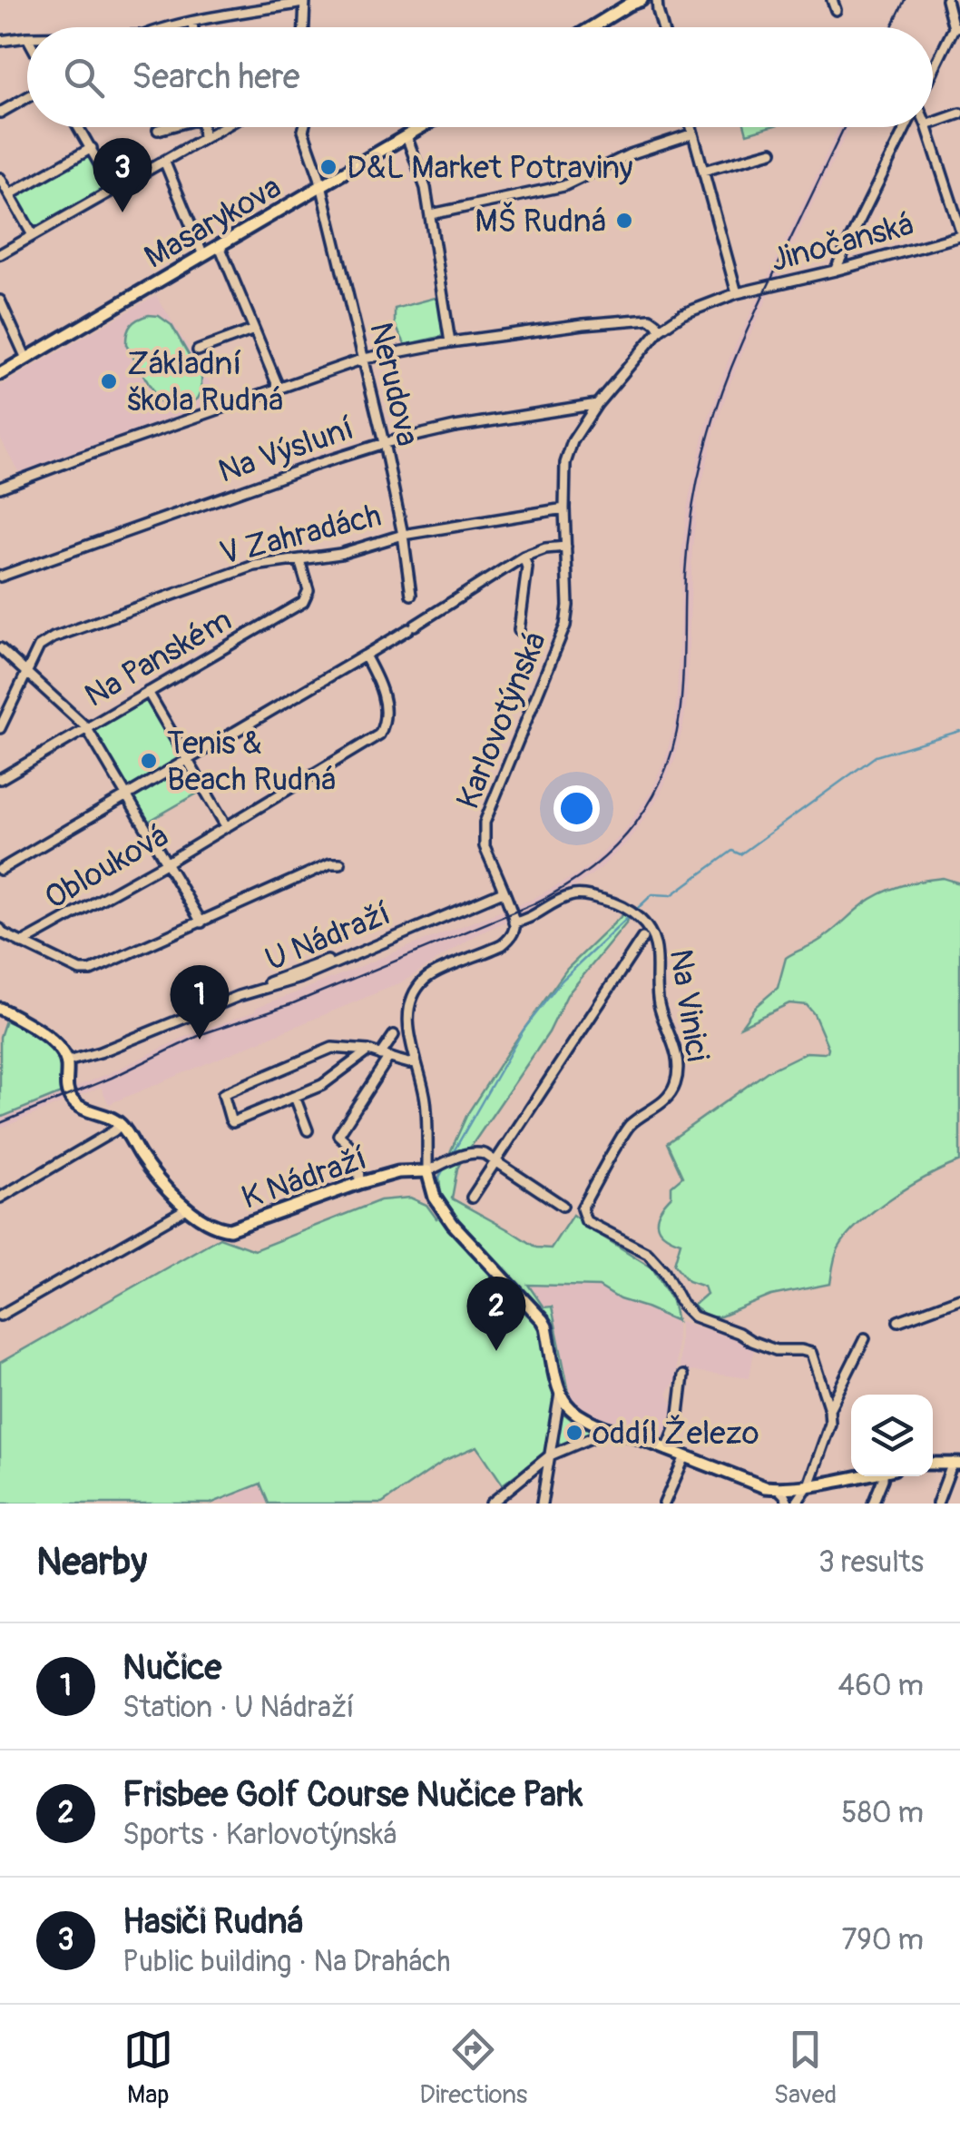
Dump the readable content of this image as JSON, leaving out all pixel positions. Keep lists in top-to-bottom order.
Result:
{
  "streets": {
    "main road": ["Masarykova", "K Nádraží"],
    "street": [
      "Jinočanská",
      "Nerudova",
      "Na Výsluní",
      "V Zahradách",
      "Na Panském",
      "Karlovotýnská",
      "Oblouková",
      "U Nádraží",
      "Na Vinici"
    ]
  },
  "crossings": [
    ["Masarykova", "Nerudova"],
    ["Jinočanská", "Karlovotýnská"],
    ["Nerudova", "Na Výsluní"],
    ["Nerudova", "V Zahradách"],
    ["Na Výsluní", "Karlovotýnská"],
    ["V Zahradách", "Na Panském"],
    ["V Zahradách", "Karlovotýnská"],
    ["Karlovotýnská", "U Nádraží"],
    ["Karlovotýnská", "Na Vinici"]
  ],
  "places": [
    "D&L Market Potraviny",
    "MŠ Rudná",
    "Základní škola Rudná",
    "Tenis & Beach Rudná",
    "oddíl Železo"
  ],
  "page": {
    "search": "Search here",
    "pins": ["3", "1", "2"],
    "heading": ["Nearby", "3 results"],
    "list": [
      {
        "mark": "1",
        "name": "Nučice",
        "note": "Station · U Nádraží",
        "value": "460 m"
      },
      {
        "mark": "2",
        "name": "Frisbee Golf Course Nučice Park",
        "note": "Sports · Karlovotýnská",
        "value": "580 m"
      },
      {
        "mark": "3",
        "name": "Hasiči Rudná",
        "note": "Public building · Na Drahách",
        "value": "790 m"
      }
    ],
    "nav": ["Map", "Directions", "Saved"]
  }
}
